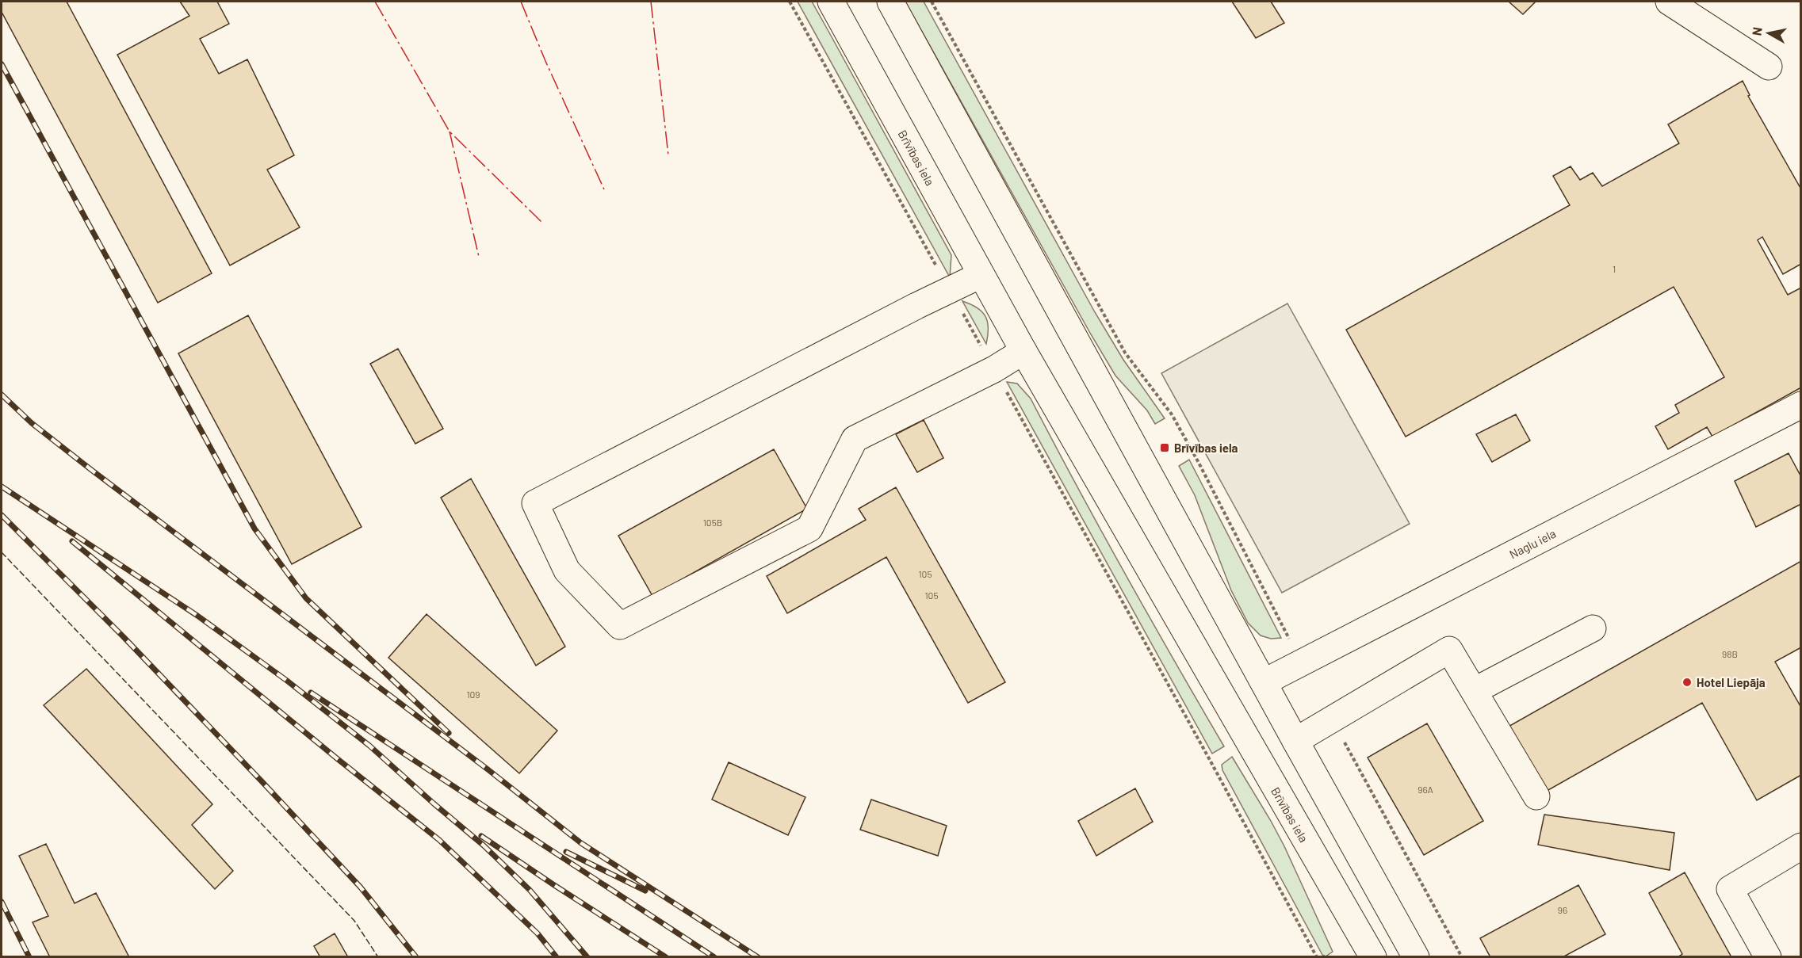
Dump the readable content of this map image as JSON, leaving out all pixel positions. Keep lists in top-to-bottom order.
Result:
{
  "streets": {
    "main road": ["Brīvības iela", "Naglu iela"]
  },
  "places": {
    "transit": ["Brīvības iela"],
    "other": ["Hotel Liepāja"]
  },
  "house_numbers": [
    "1",
    "105B",
    "105",
    "105",
    "98B",
    "109",
    "96A",
    "96"
  ],
  "north": "left"
}
